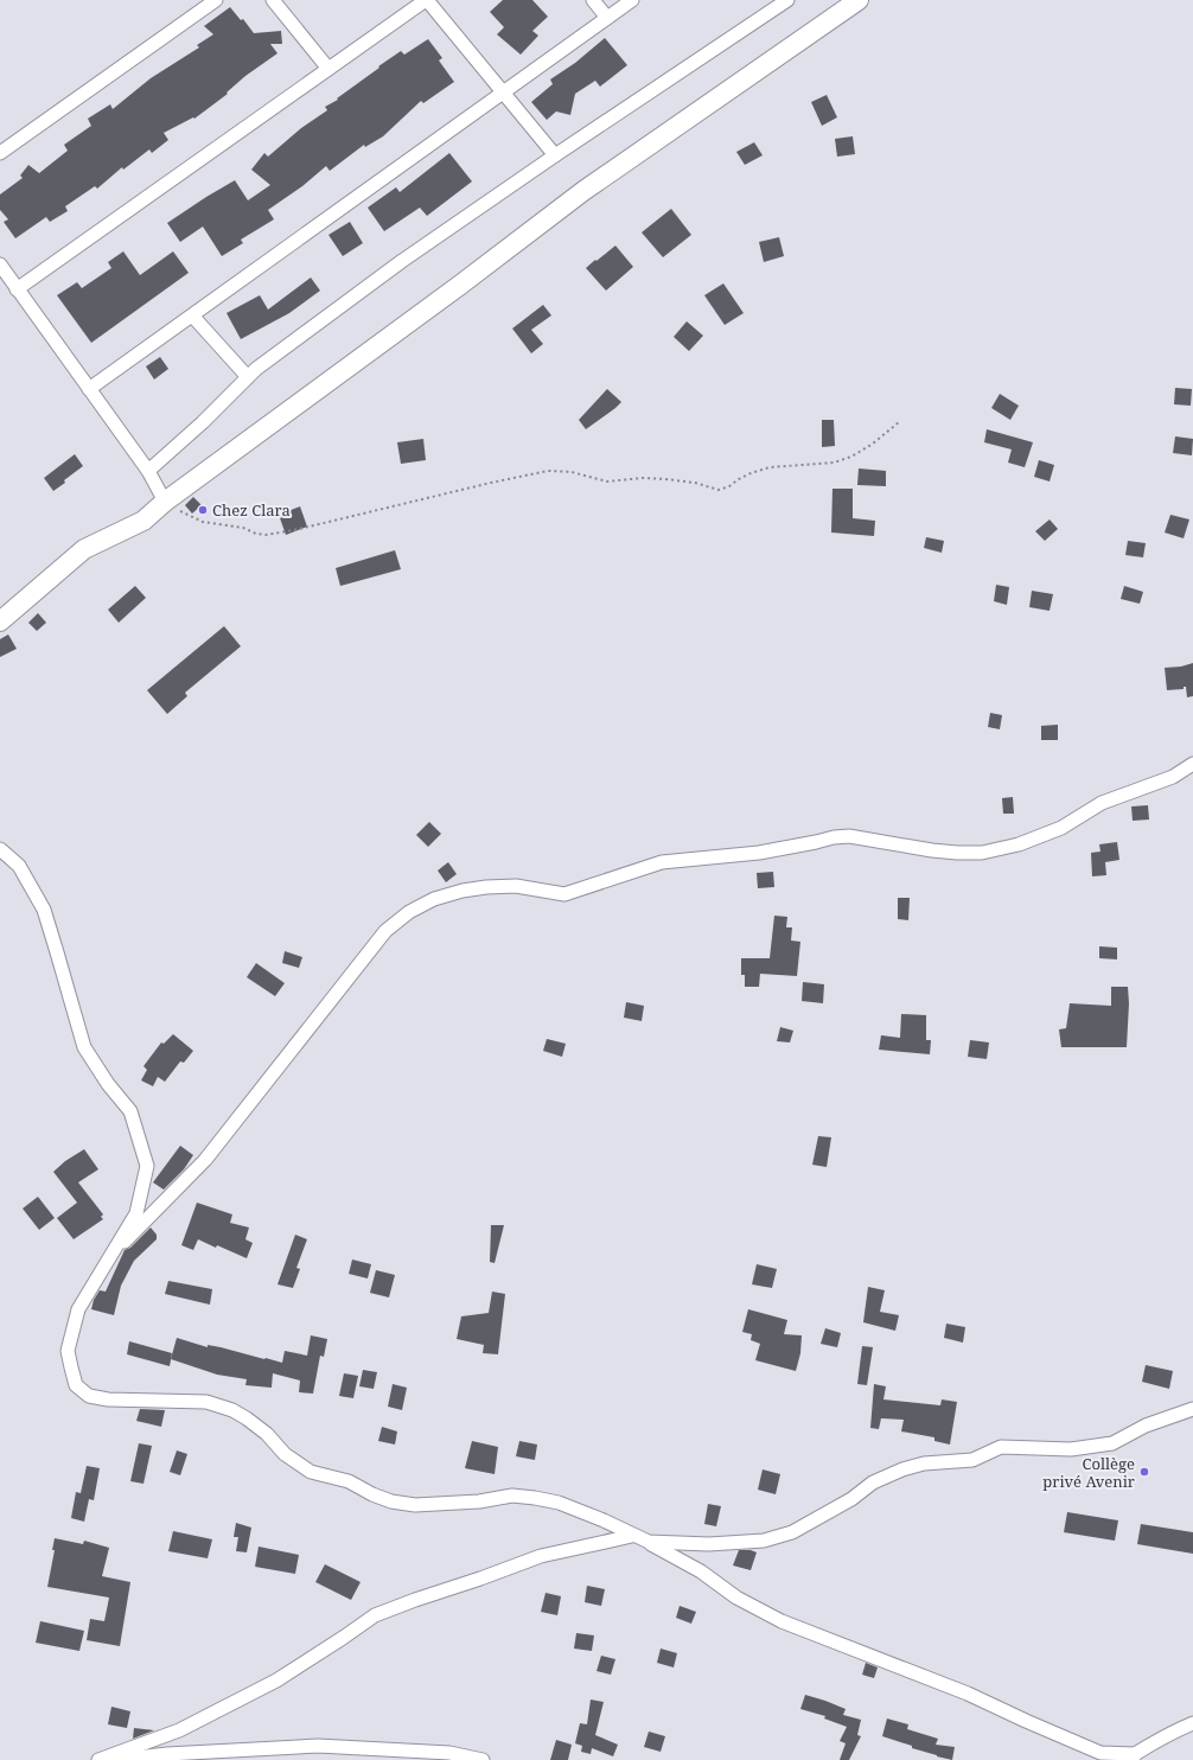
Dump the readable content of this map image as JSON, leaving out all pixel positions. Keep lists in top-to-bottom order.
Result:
{
  "places": ["Chez Clara", "Collège privé Avenir"]
}
